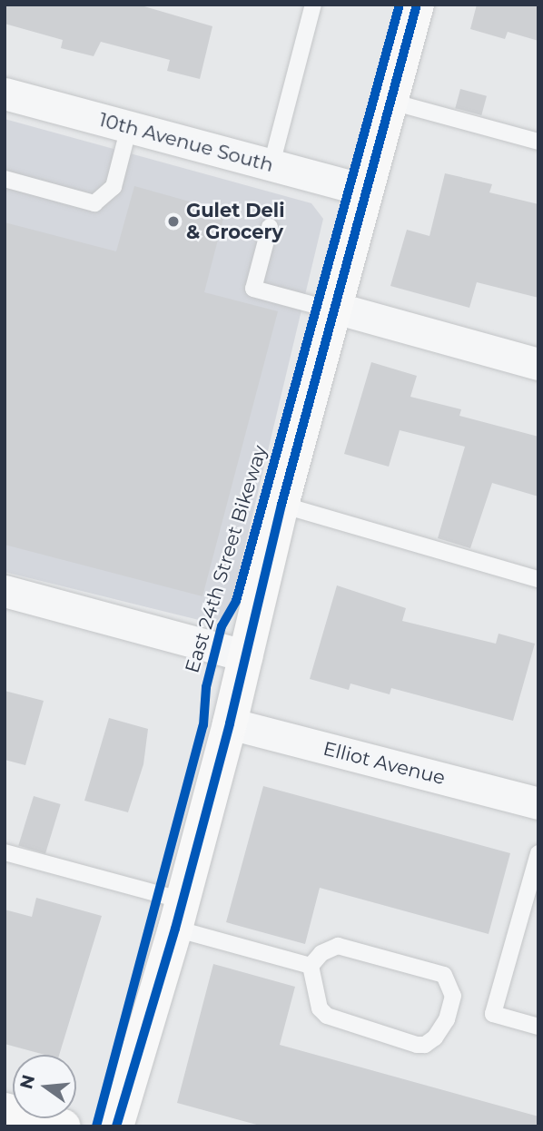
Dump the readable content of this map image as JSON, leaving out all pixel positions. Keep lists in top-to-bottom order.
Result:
{
  "streets": {
    "street": ["10th Avenue South", "Elliot Avenue"],
    "cycle path": ["East 24th Street Bikeway"]
  },
  "places": ["Gulet Deli & Grocery"],
  "north": "left"
}
